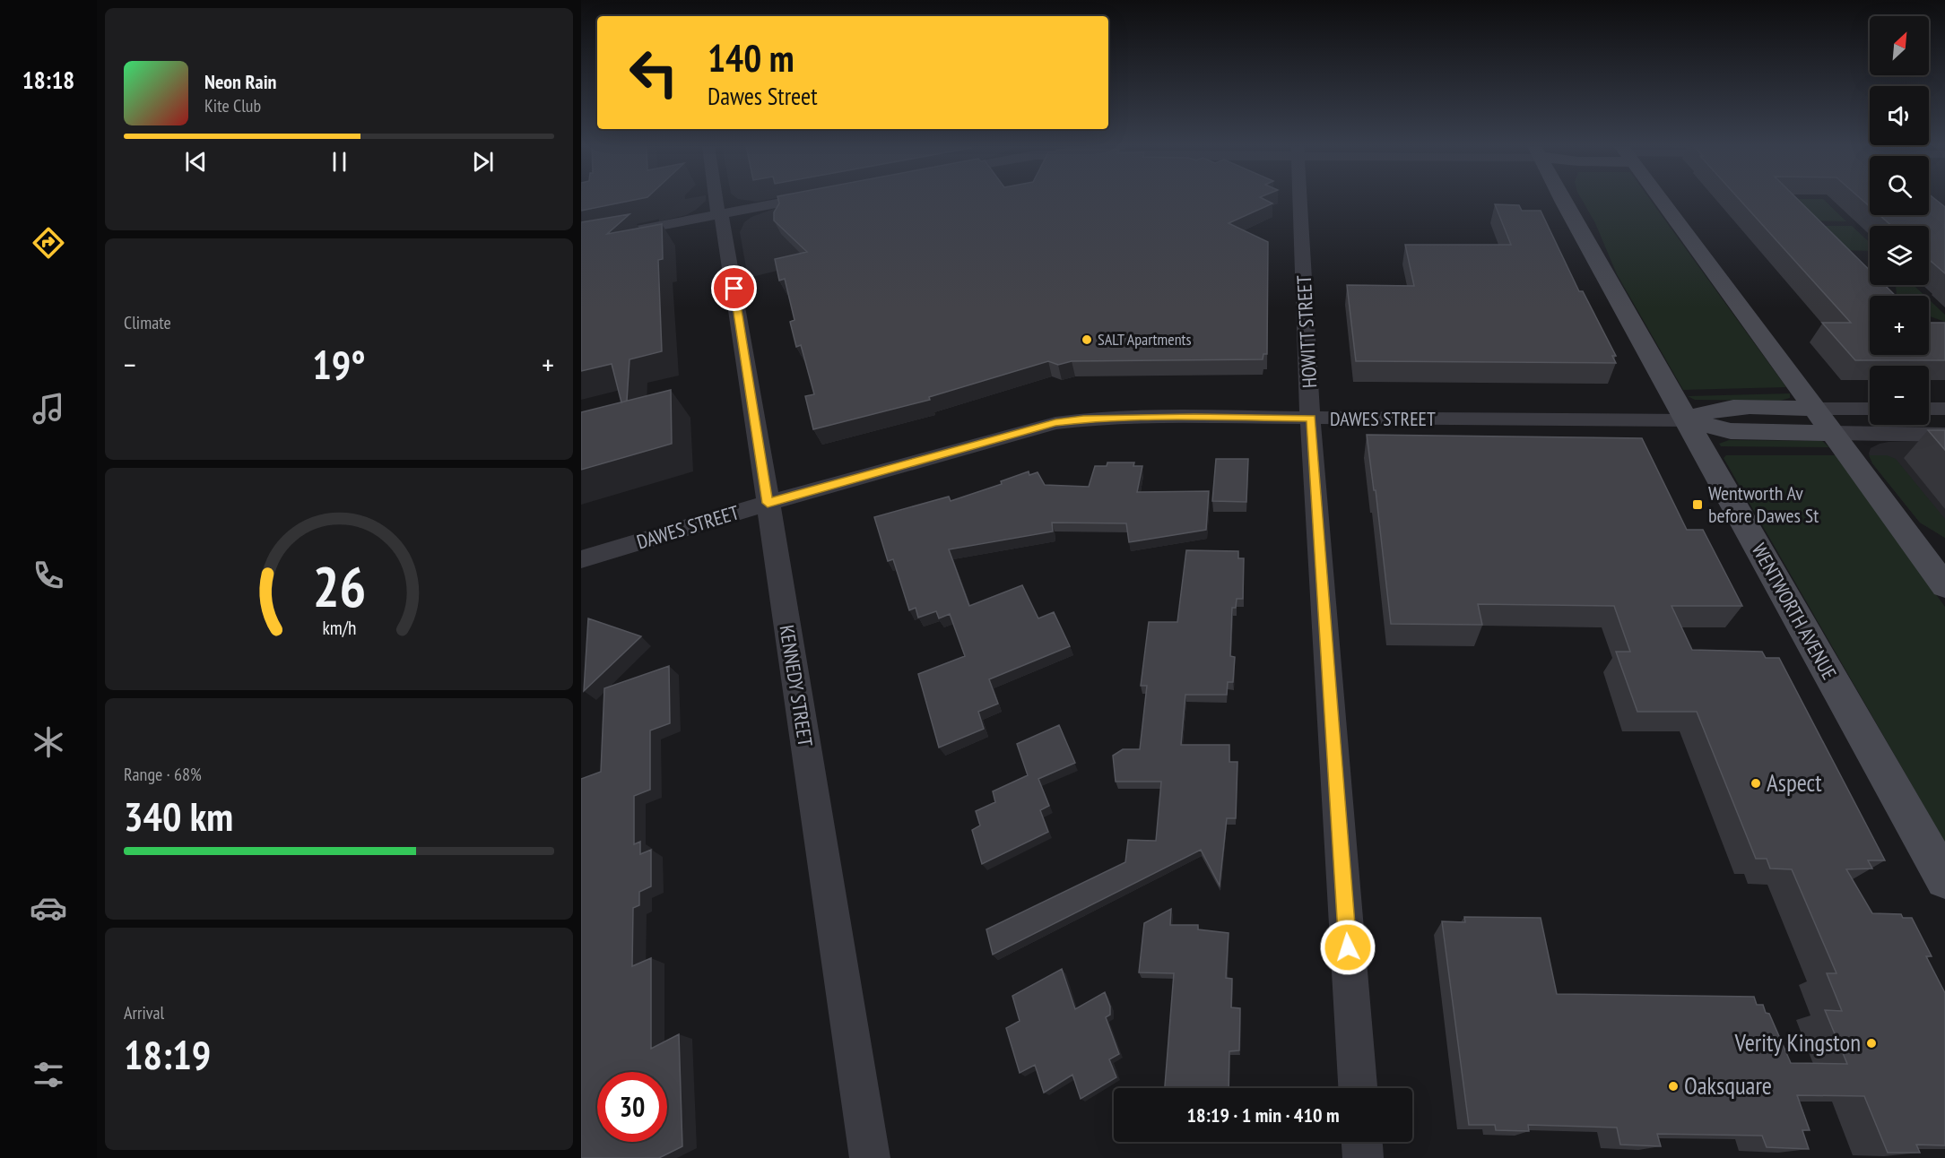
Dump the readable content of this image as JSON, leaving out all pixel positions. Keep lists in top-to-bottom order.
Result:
{
  "streets": {
    "main road": ["WENTWORTH AVENUE"],
    "street": ["HOWITT STREET", "DAWES STREET", "KENNEDY STREET"]
  },
  "crossings": [
    ["HOWITT STREET", "DAWES STREET"],
    ["DAWES STREET", "WENTWORTH AVENUE"],
    ["DAWES STREET", "KENNEDY STREET"]
  ],
  "places": {
    "other": [
      "SALT Apartments",
      "Aspect",
      "Verity Kingston",
      "Oaksquare"
    ],
    "transit": ["Wentworth Av before Dawes St"]
  },
  "north": "top right",
  "page": {
    "tabs": "18:18",
    "map_buttons": ["+", "−"],
    "turn": ["140 m", "Dawes Street"],
    "song": ["Neon Rain", "Kite Club"],
    "tile": [
      "Climate",
      ["Range · 68%", "340 km"],
      ["Arrival", "18:19"]
    ],
    "heat": ["−", "19°", "+"],
    "limit": "30",
    "trip": "18:19 · 1 min · 410 m",
    "gauge": ["26", "km/h"]
  }
}
